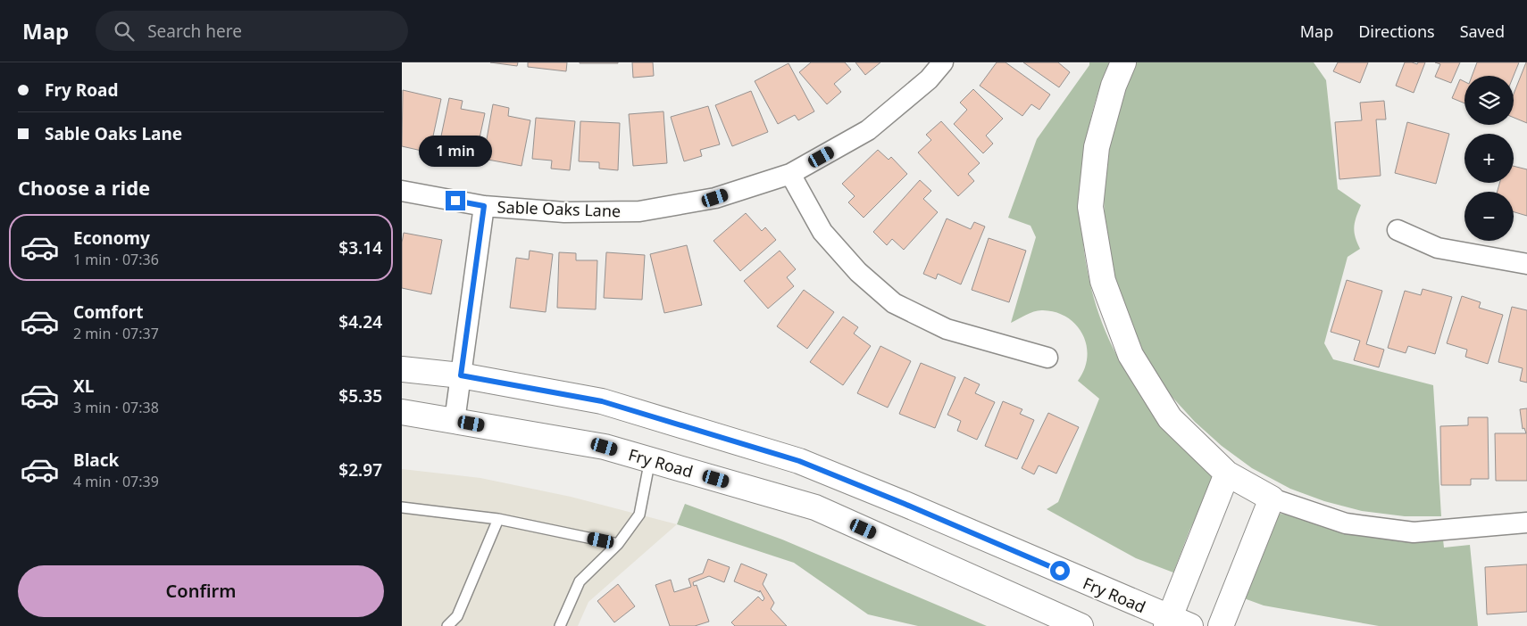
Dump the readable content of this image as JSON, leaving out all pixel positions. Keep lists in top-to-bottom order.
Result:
{
  "streets": {
    "main road": ["Fry Road"],
    "street": ["Sable Oaks Lane"]
  },
  "page": {
    "header": "Map",
    "search": "Search here",
    "nav": ["Map", "Directions", "Saved"],
    "banner": ["Fry Road", "Sable Oaks Lane"],
    "map_buttons": ["+", "−"],
    "bubble": "1 min",
    "heading": "Choose a ride",
    "list": [
      {
        "name": "Economy",
        "note": "1 min · 07:36",
        "value": "$3.14"
      },
      {
        "name": "Comfort",
        "note": "2 min · 07:37",
        "value": "$4.24"
      },
      {
        "name": "XL",
        "note": "3 min · 07:38",
        "value": "$5.35"
      },
      {
        "name": "Black",
        "note": "4 min · 07:39",
        "value": "$2.97"
      }
    ],
    "buttons": "Confirm"
  }
}
